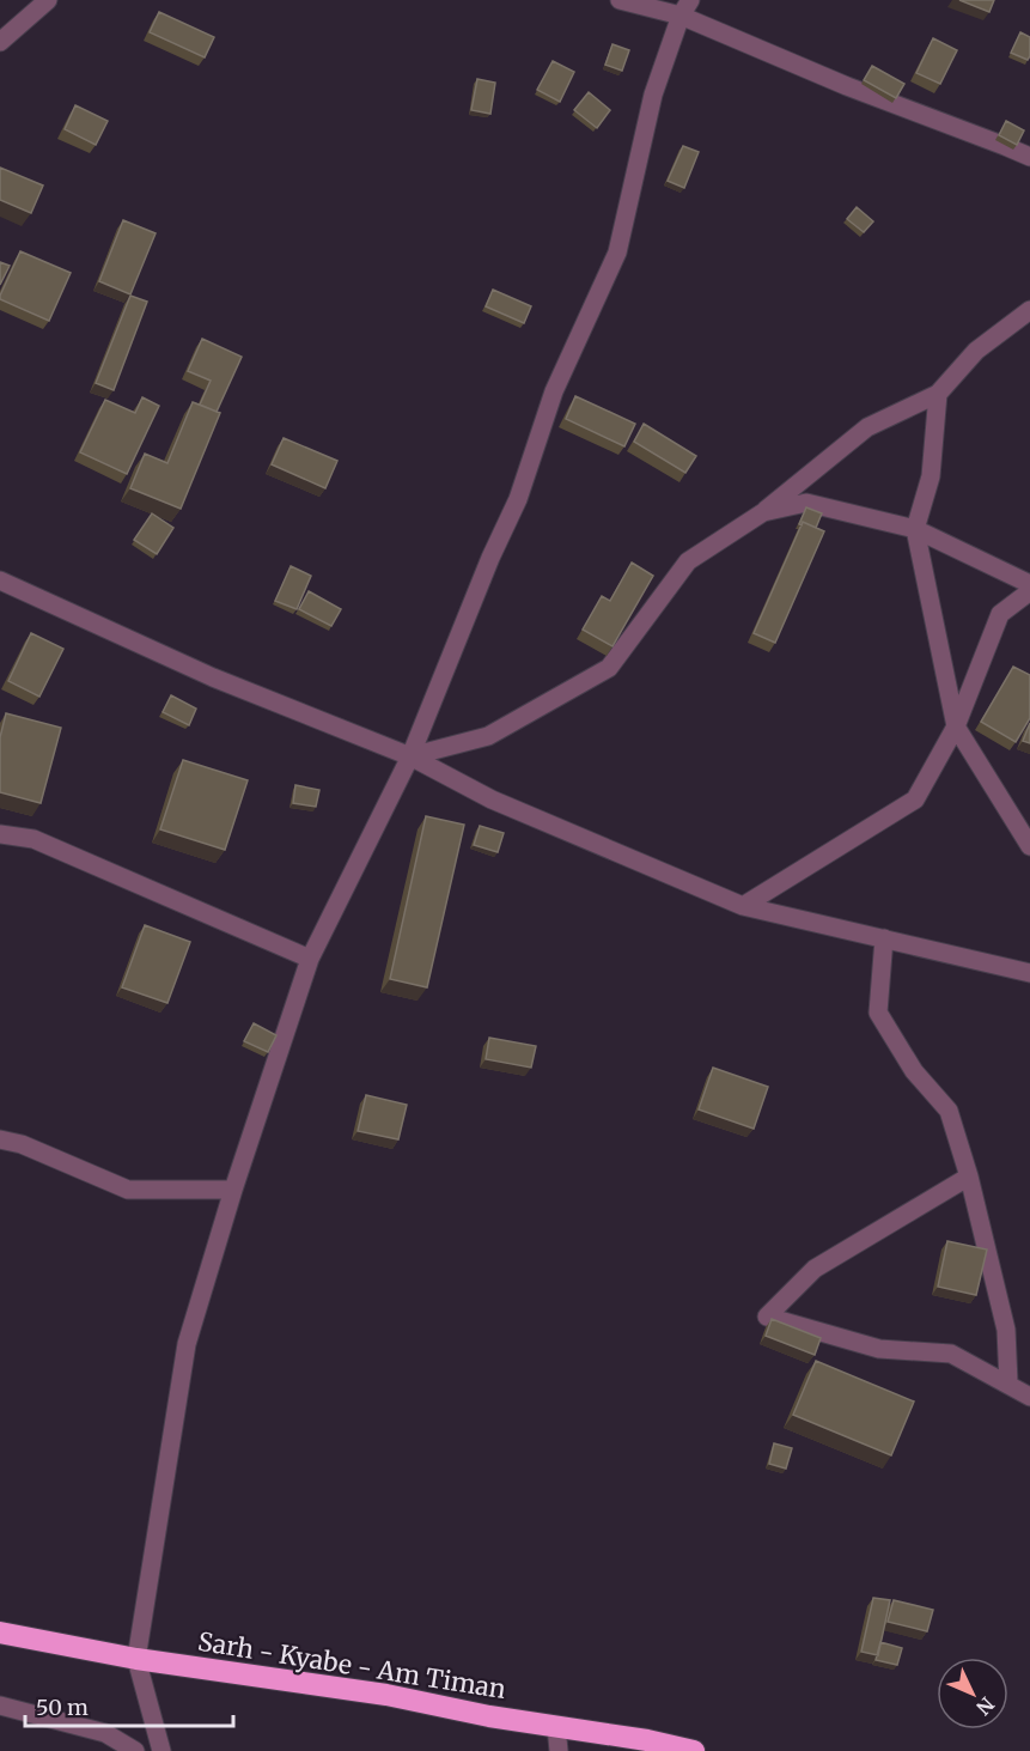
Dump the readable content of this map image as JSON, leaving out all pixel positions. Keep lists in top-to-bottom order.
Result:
{
  "streets": {
    "highway": ["Sarh - Kyabe - Am Timan"]
  },
  "scale_bar": "50 m",
  "north": "bottom right"
}
